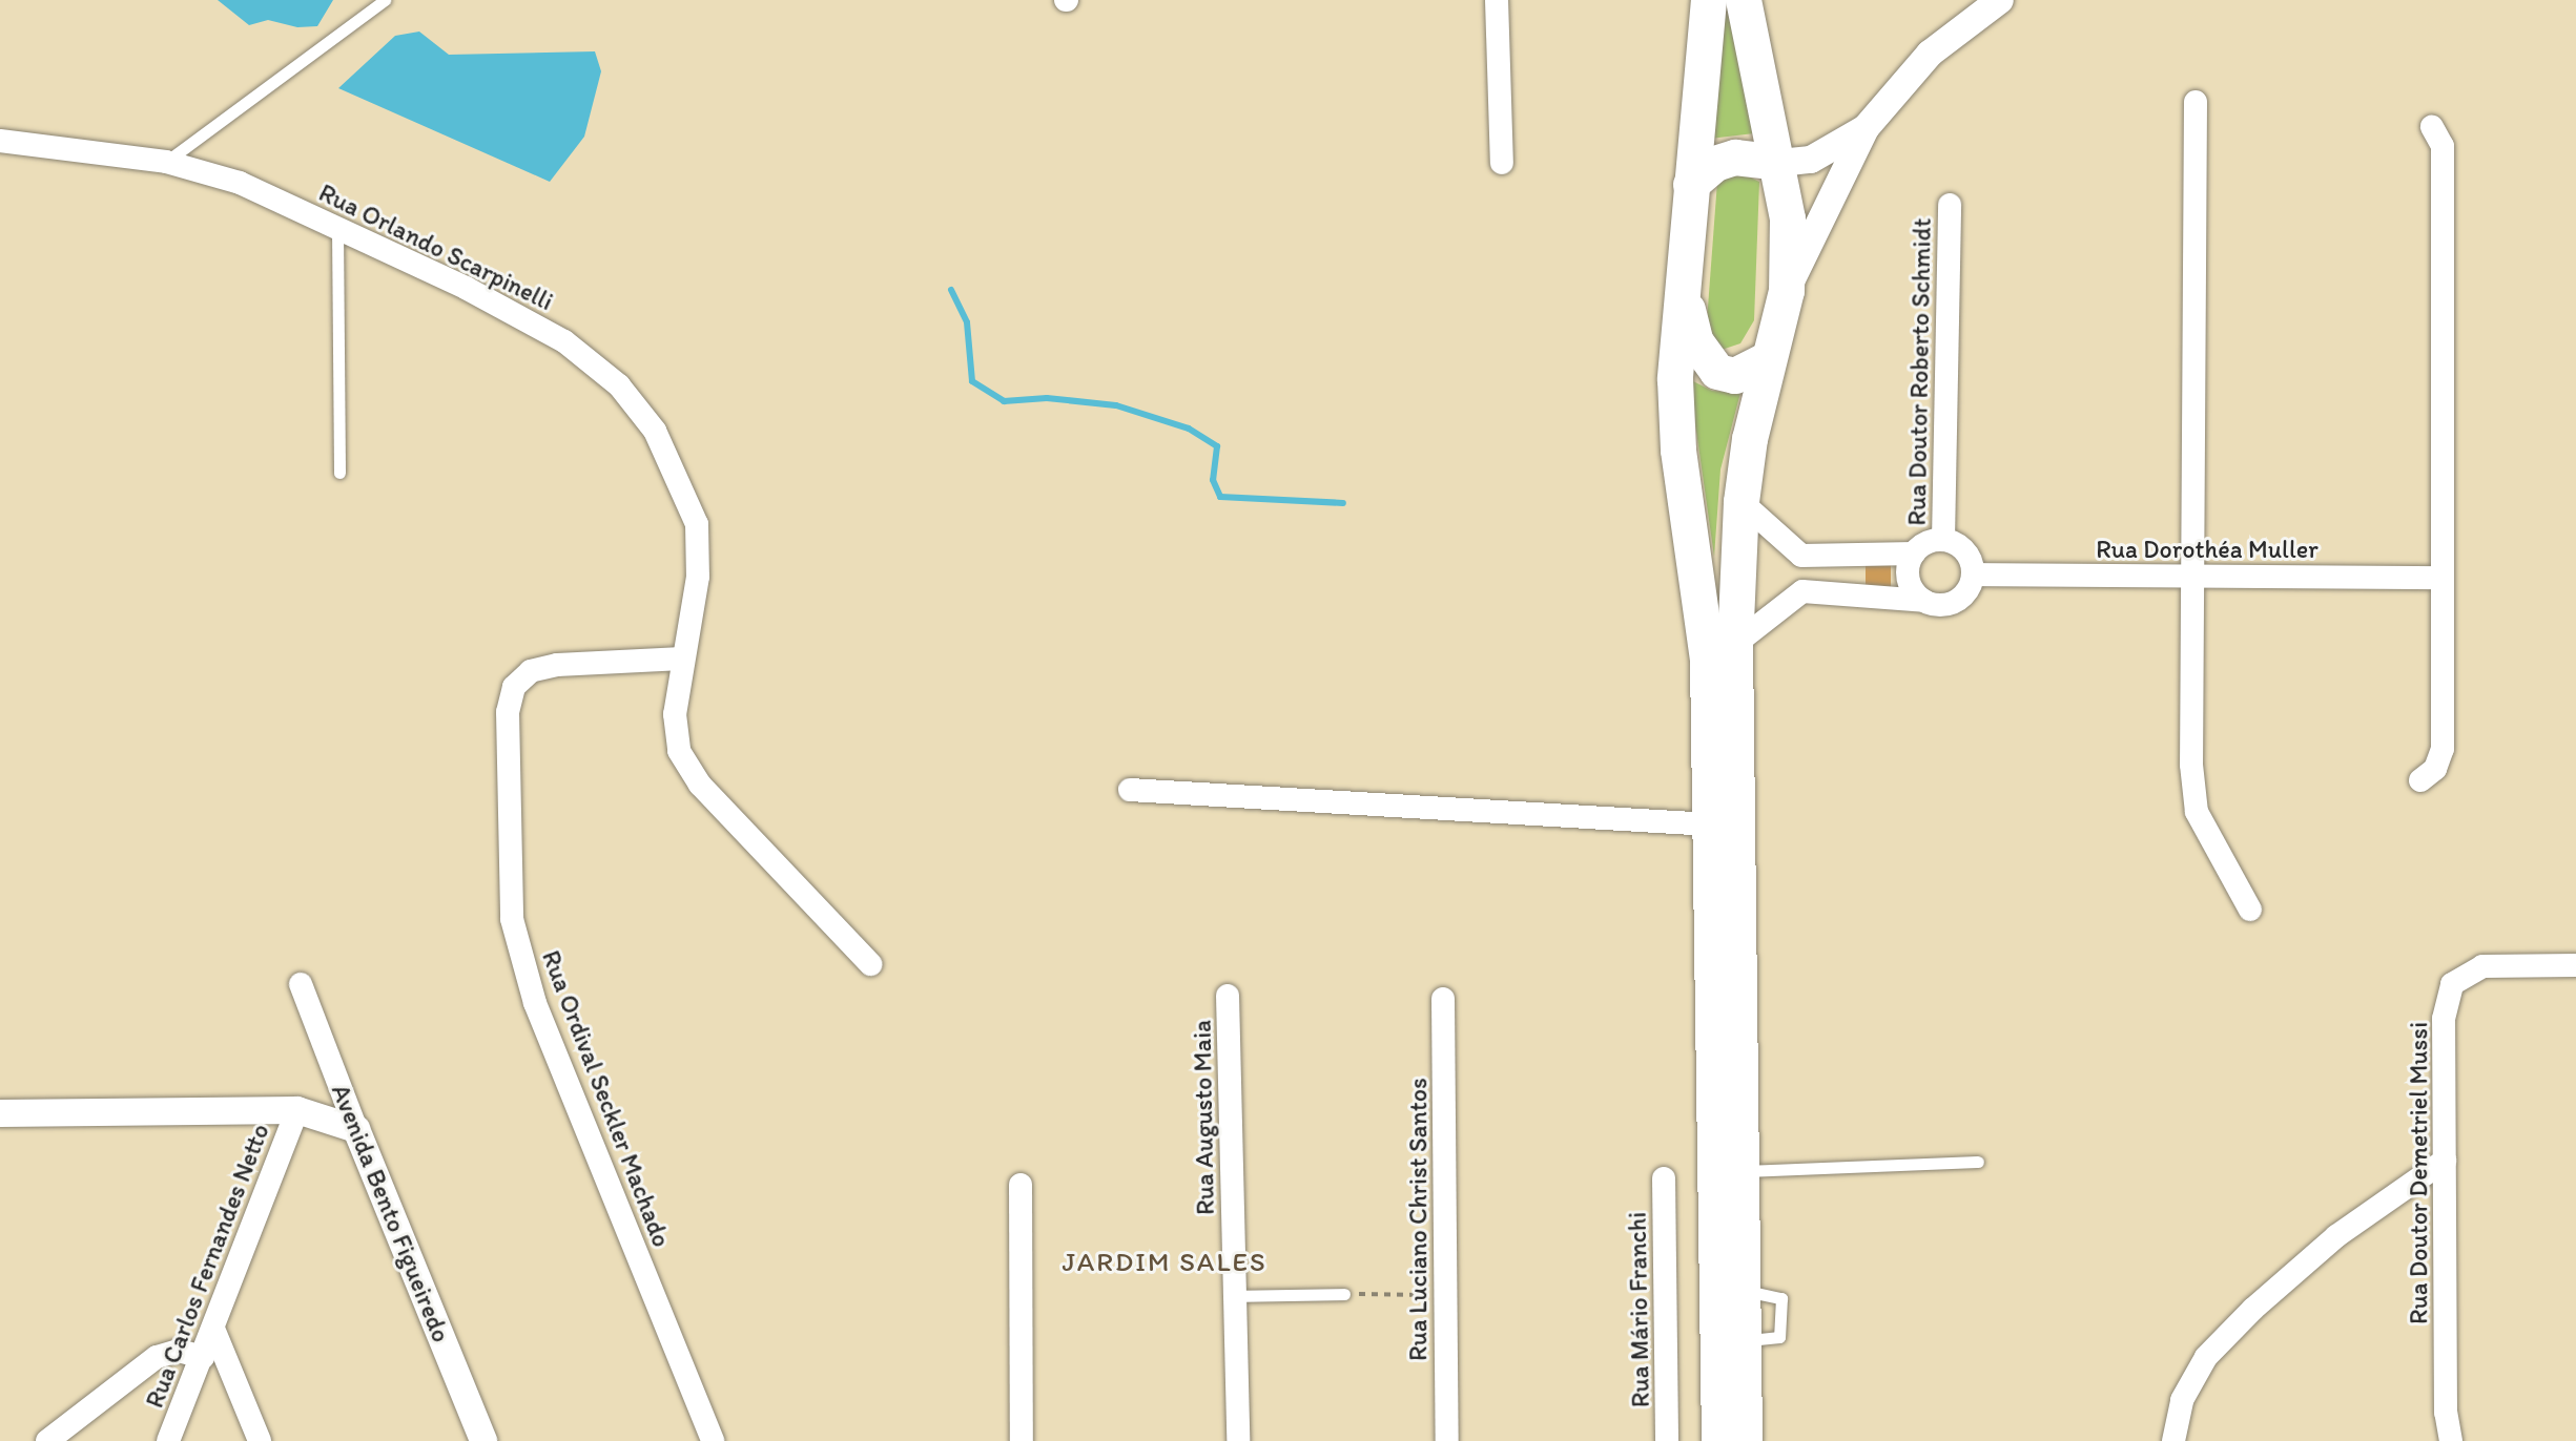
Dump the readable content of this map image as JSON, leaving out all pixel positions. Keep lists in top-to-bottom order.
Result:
{
  "streets": {
    "street": [
      "Rua Orlando Scarpinelli",
      "Rua Doutor Roberto Schmidt",
      "Rua Dorothéa Muller",
      "Rua Ordival Seckler Machado",
      "Rua Augusto Maia",
      "Rua Doutor Demetriel Mussi",
      "Avenida Bento Figueiredo",
      "Rua Luciano Christ Santos",
      "Rua Carlos Fernandes Netto",
      "Rua Mário Franchi"
    ]
  },
  "crossings": [
    ["Rua Orlando Scarpinelli", "Rua Ordival Seckler Machado"],
    ["Rua Doutor Roberto Schmidt", "Rua Dorothéa Muller"]
  ],
  "districts": ["JARDIM SALES"]
}
